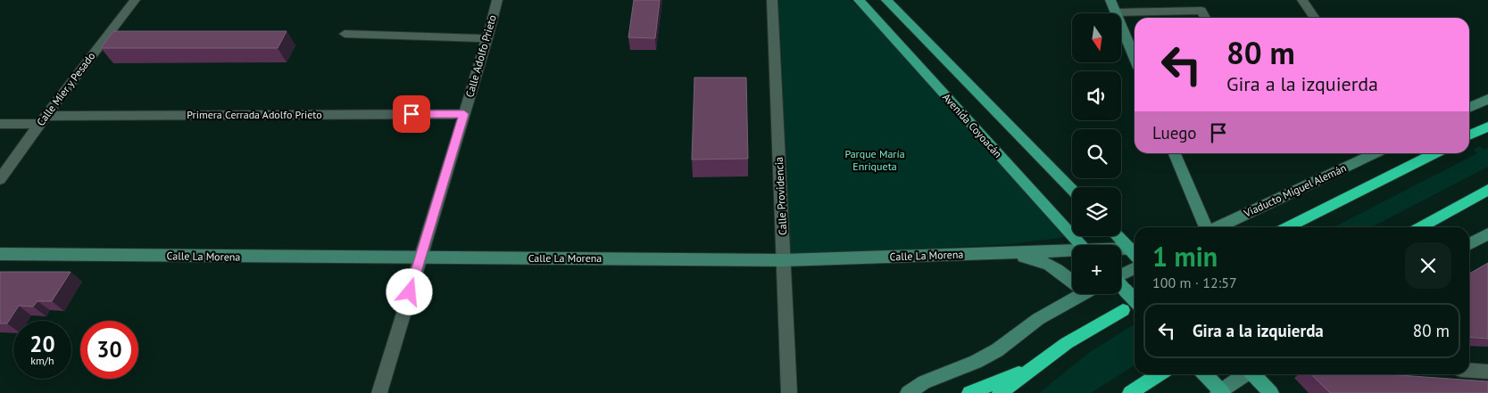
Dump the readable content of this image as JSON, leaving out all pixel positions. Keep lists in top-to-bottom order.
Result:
{
  "streets": {
    "main road": ["Avenida Coyoacán"],
    "street": [
      "Calle Adolfo Prieto",
      "Calle Mier y Pesado",
      "Primera Cerrada Adolfo Prieto",
      "Viaducto Miguel Alemán",
      "Calle Providencia",
      "Calle La Morena"
    ]
  },
  "crossings": [
    ["Calle Adolfo Prieto", "Primera Cerrada Adolfo Prieto"],
    ["Calle Adolfo Prieto", "Calle La Morena"],
    ["Calle Mier y Pesado", "Primera Cerrada Adolfo Prieto"],
    ["Calle Providencia", "Calle La Morena"]
  ],
  "parks": ["Parque María Enriqueta"],
  "north": "bottom",
  "page": {
    "map_buttons": "+",
    "turn": ["80 m", "Gira a la izquierda"],
    "then": "Luego",
    "heading": ["1 min", "100 m · 12:57"],
    "list": [
      {
        "name": "Gira a la izquierda",
        "value": "80 m"
      }
    ],
    "speed": "20 km/h",
    "limit": "30"
  }
}
